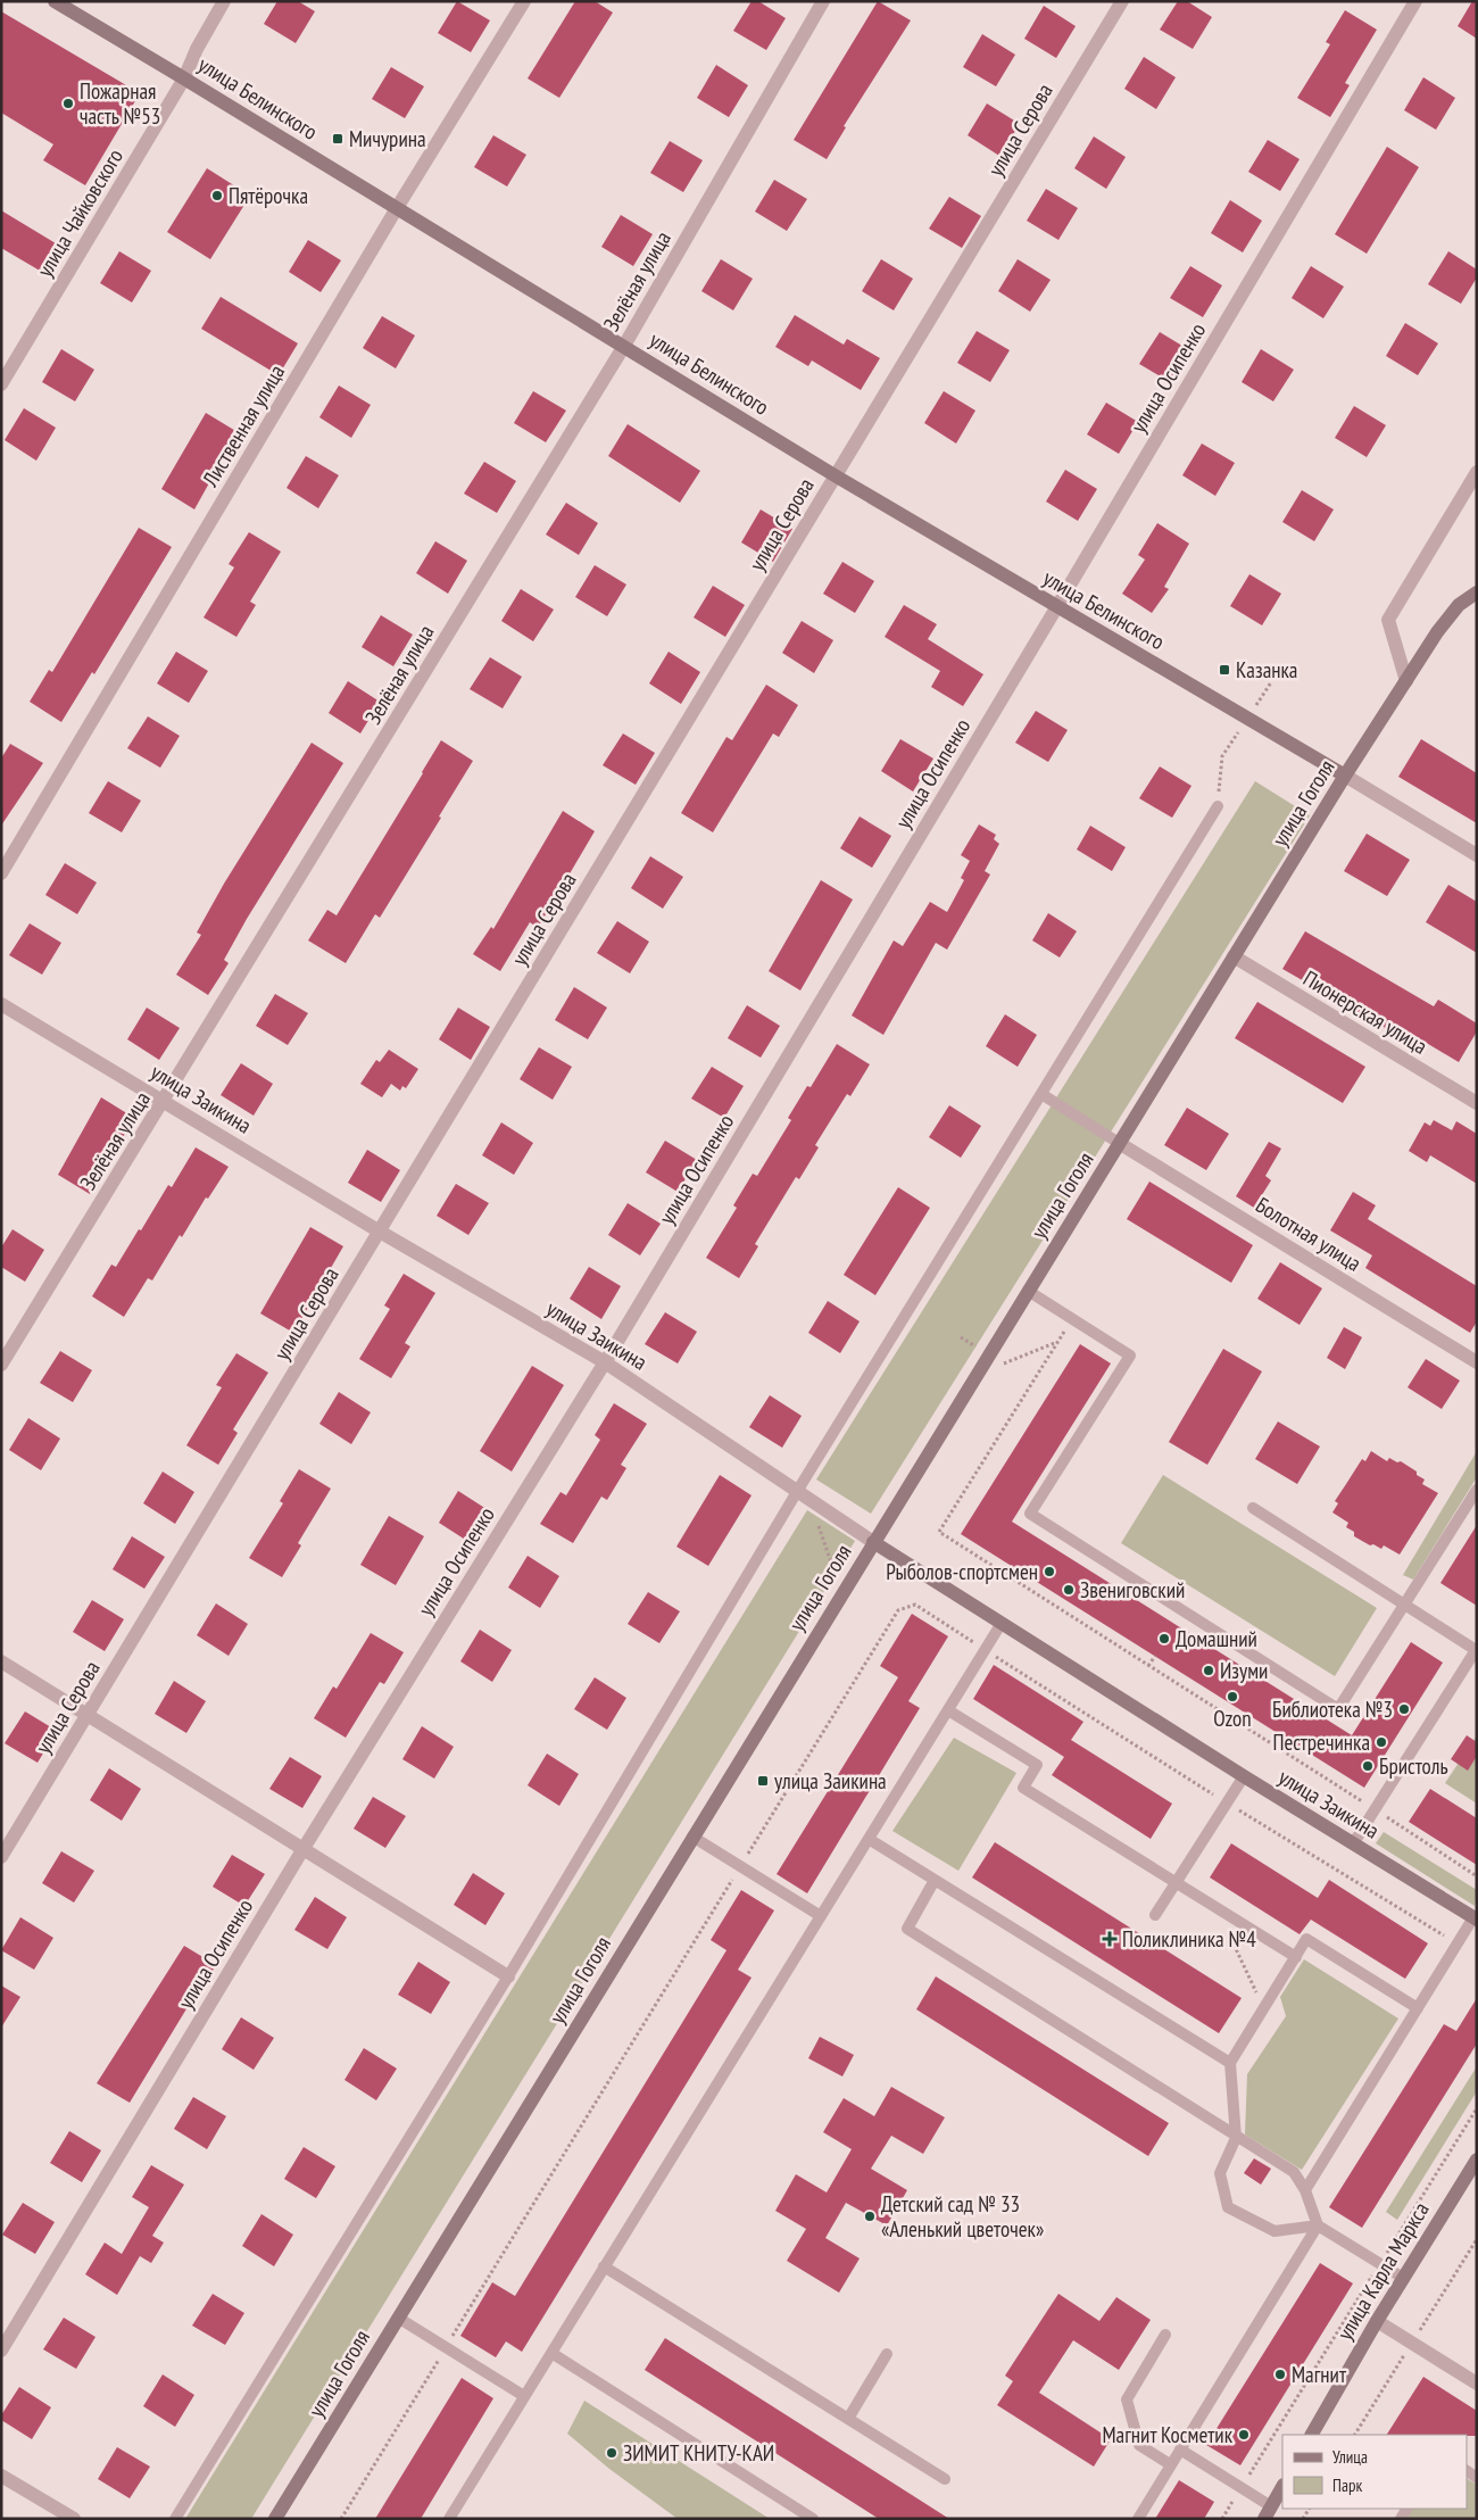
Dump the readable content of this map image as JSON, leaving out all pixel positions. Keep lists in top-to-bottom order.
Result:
{
  "streets": {
    "street": [
      "улица Белинского",
      "улица Серова",
      "улица Чайковского",
      "Зелёная улица",
      "улица Осипенко",
      "Лиственная улица",
      "улица Гоголя",
      "Пионерская улица",
      "улица Заикина",
      "Болотная улица",
      "улица Карла Маркса"
    ]
  },
  "crossings": [
    ["улица Белинского", "улица Серова"],
    ["улица Белинского", "улица Чайковского"],
    ["улица Белинского", "Зелёная улица"],
    ["улица Белинского", "улица Осипенко"],
    ["улица Белинского", "Лиственная улица"],
    ["улица Белинского", "улица Гоголя"],
    ["улица Серова", "улица Заикина"],
    ["Зелёная улица", "улица Заикина"],
    ["улица Осипенко", "улица Заикина"],
    ["улица Гоголя", "Пионерская улица"],
    ["улица Гоголя", "улица Заикина"],
    ["улица Гоголя", "Болотная улица"]
  ],
  "places": {
    "other": [
      "Пожарная часть №53",
      "Пятёрочка",
      "Рыболов-спортсмен",
      "Звениговский",
      "Домашний",
      "Изуми",
      "Ozon",
      "Библиотека №3",
      "Пестречинка",
      "Бристоль",
      "Детский сад № 33 «Аленький цветочек»",
      "Магнит",
      "Магнит Косметик",
      "ЗИМИТ КНИТУ-КАИ"
    ],
    "transit": ["Мичурина", "Казанка", "улица Заикина"],
    "health": ["Поликлиника №4"]
  },
  "legend": ["Улица", "Парк"]
}
